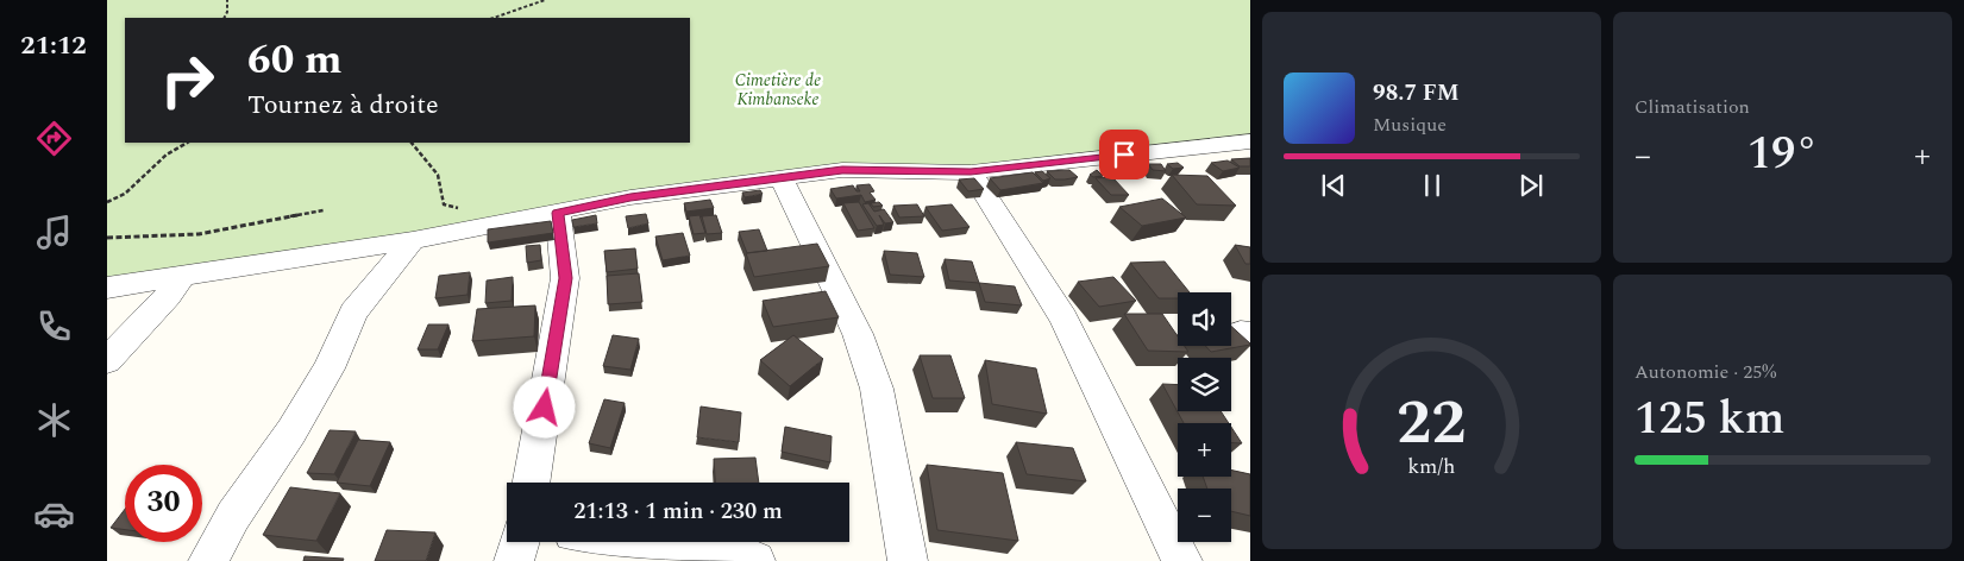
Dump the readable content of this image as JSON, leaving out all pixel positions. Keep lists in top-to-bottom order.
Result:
{
  "parks": ["Cimetière de Kimbanseke"],
  "page": {
    "tabs": "21:12",
    "tile": [
      "Climatisation",
      ["Autonomie · 25%", "125 km"]
    ],
    "turn": ["60 m", "Tournez à droite"],
    "song": ["98.7 FM", "Musique"],
    "heat": ["−", "19°", "+"],
    "map_buttons": ["+", "−"],
    "limit": "30",
    "trip": "21:13 · 1 min · 230 m",
    "gauge": ["22", "km/h"]
  }
}
